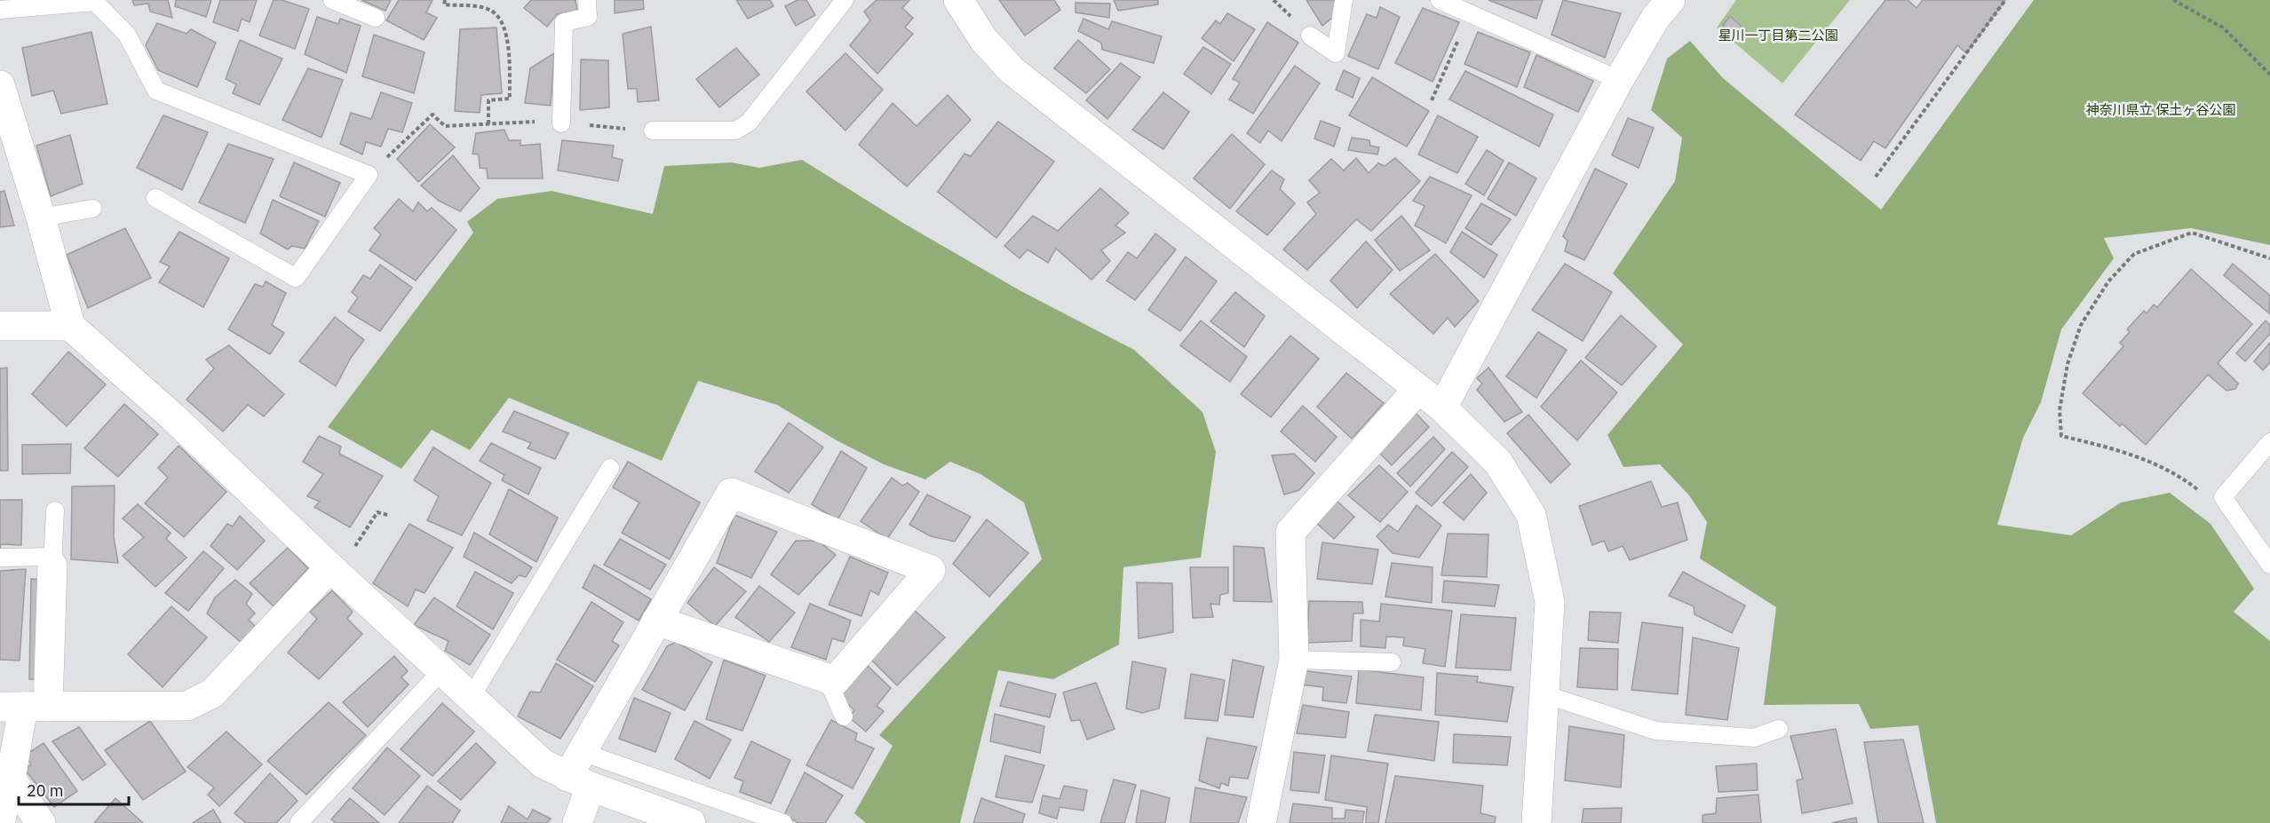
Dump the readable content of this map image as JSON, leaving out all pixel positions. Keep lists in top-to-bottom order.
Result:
{
  "parks": ["星川一丁目第二公園", "神奈川県立 保土ヶ谷公園"],
  "scale_bar": "20 m"
}
